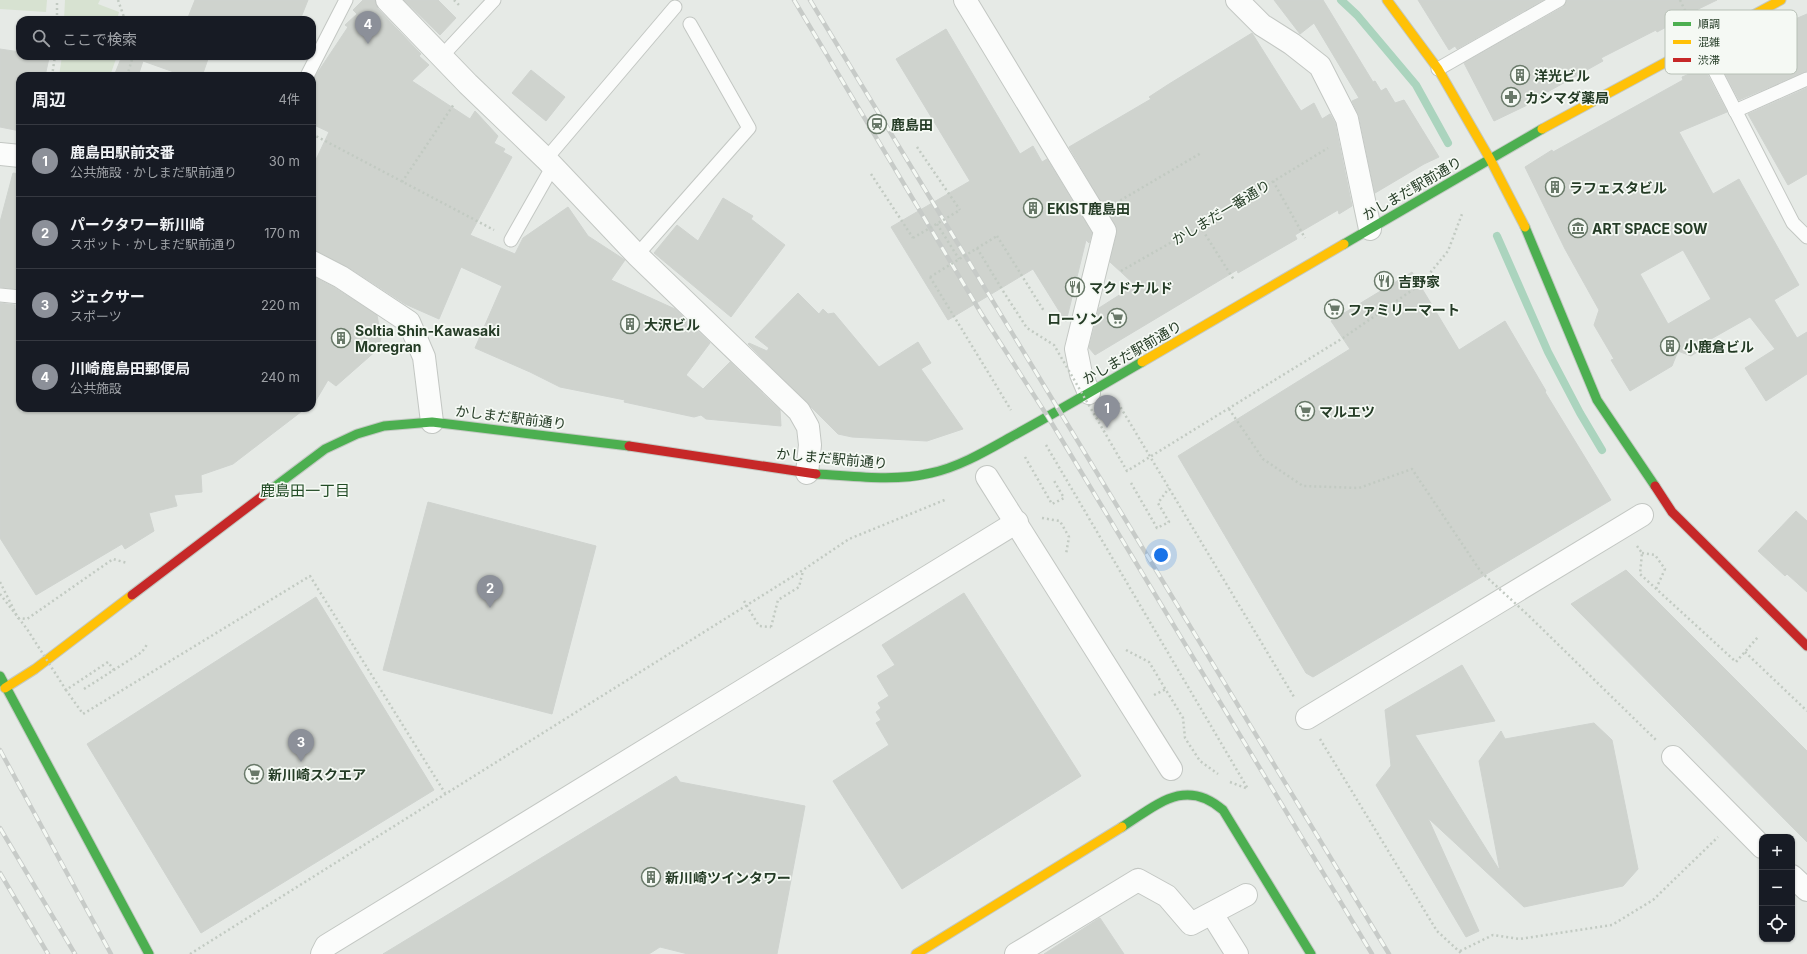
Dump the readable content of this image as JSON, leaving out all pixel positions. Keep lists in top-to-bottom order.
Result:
{
  "streets": {
    "street": ["かしまだ駅前通り"],
    "path": ["かしまだ一番通り"]
  },
  "districts": ["鹿島田一丁目"],
  "places": {
    "building": [
      "洋光ビル",
      "ラフェスタビル",
      "EKIST鹿島田",
      "大沢ビル",
      "Soltia Shin-Kawasaki Moregran",
      "小鹿倉ビル",
      "新川崎ツインタワー"
    ],
    "pharmacy": ["カシマダ薬局"],
    "station": ["鹿島田"],
    "museum": ["ART SPACE SOW"],
    "restaurant": ["吉野家", "マクドナルド"],
    "supermarket": [
      "ファミリーマート",
      "ローソン",
      "マルエツ",
      "新川崎スクエア"
    ]
  },
  "legend": ["順調", "混雑", "渋滞"],
  "page": {
    "pins": [
      "4",
      "1",
      "2",
      "3"
    ],
    "search": "ここで検索",
    "heading": ["周辺", "4件"],
    "list": [
      {
        "mark": "1",
        "name": "鹿島田駅前交番",
        "note": "公共施設 · かしまだ駅前通り",
        "value": "30 m"
      },
      {
        "mark": "2",
        "name": "パークタワー新川崎",
        "note": "スポット · かしまだ駅前通り",
        "value": "170 m"
      },
      {
        "mark": "3",
        "name": "ジェクサー",
        "note": "スポーツ",
        "value": "220 m"
      },
      {
        "mark": "4",
        "name": "川崎鹿島田郵便局",
        "note": "公共施設",
        "value": "240 m"
      }
    ],
    "map_buttons": ["+", "−"]
  }
}
